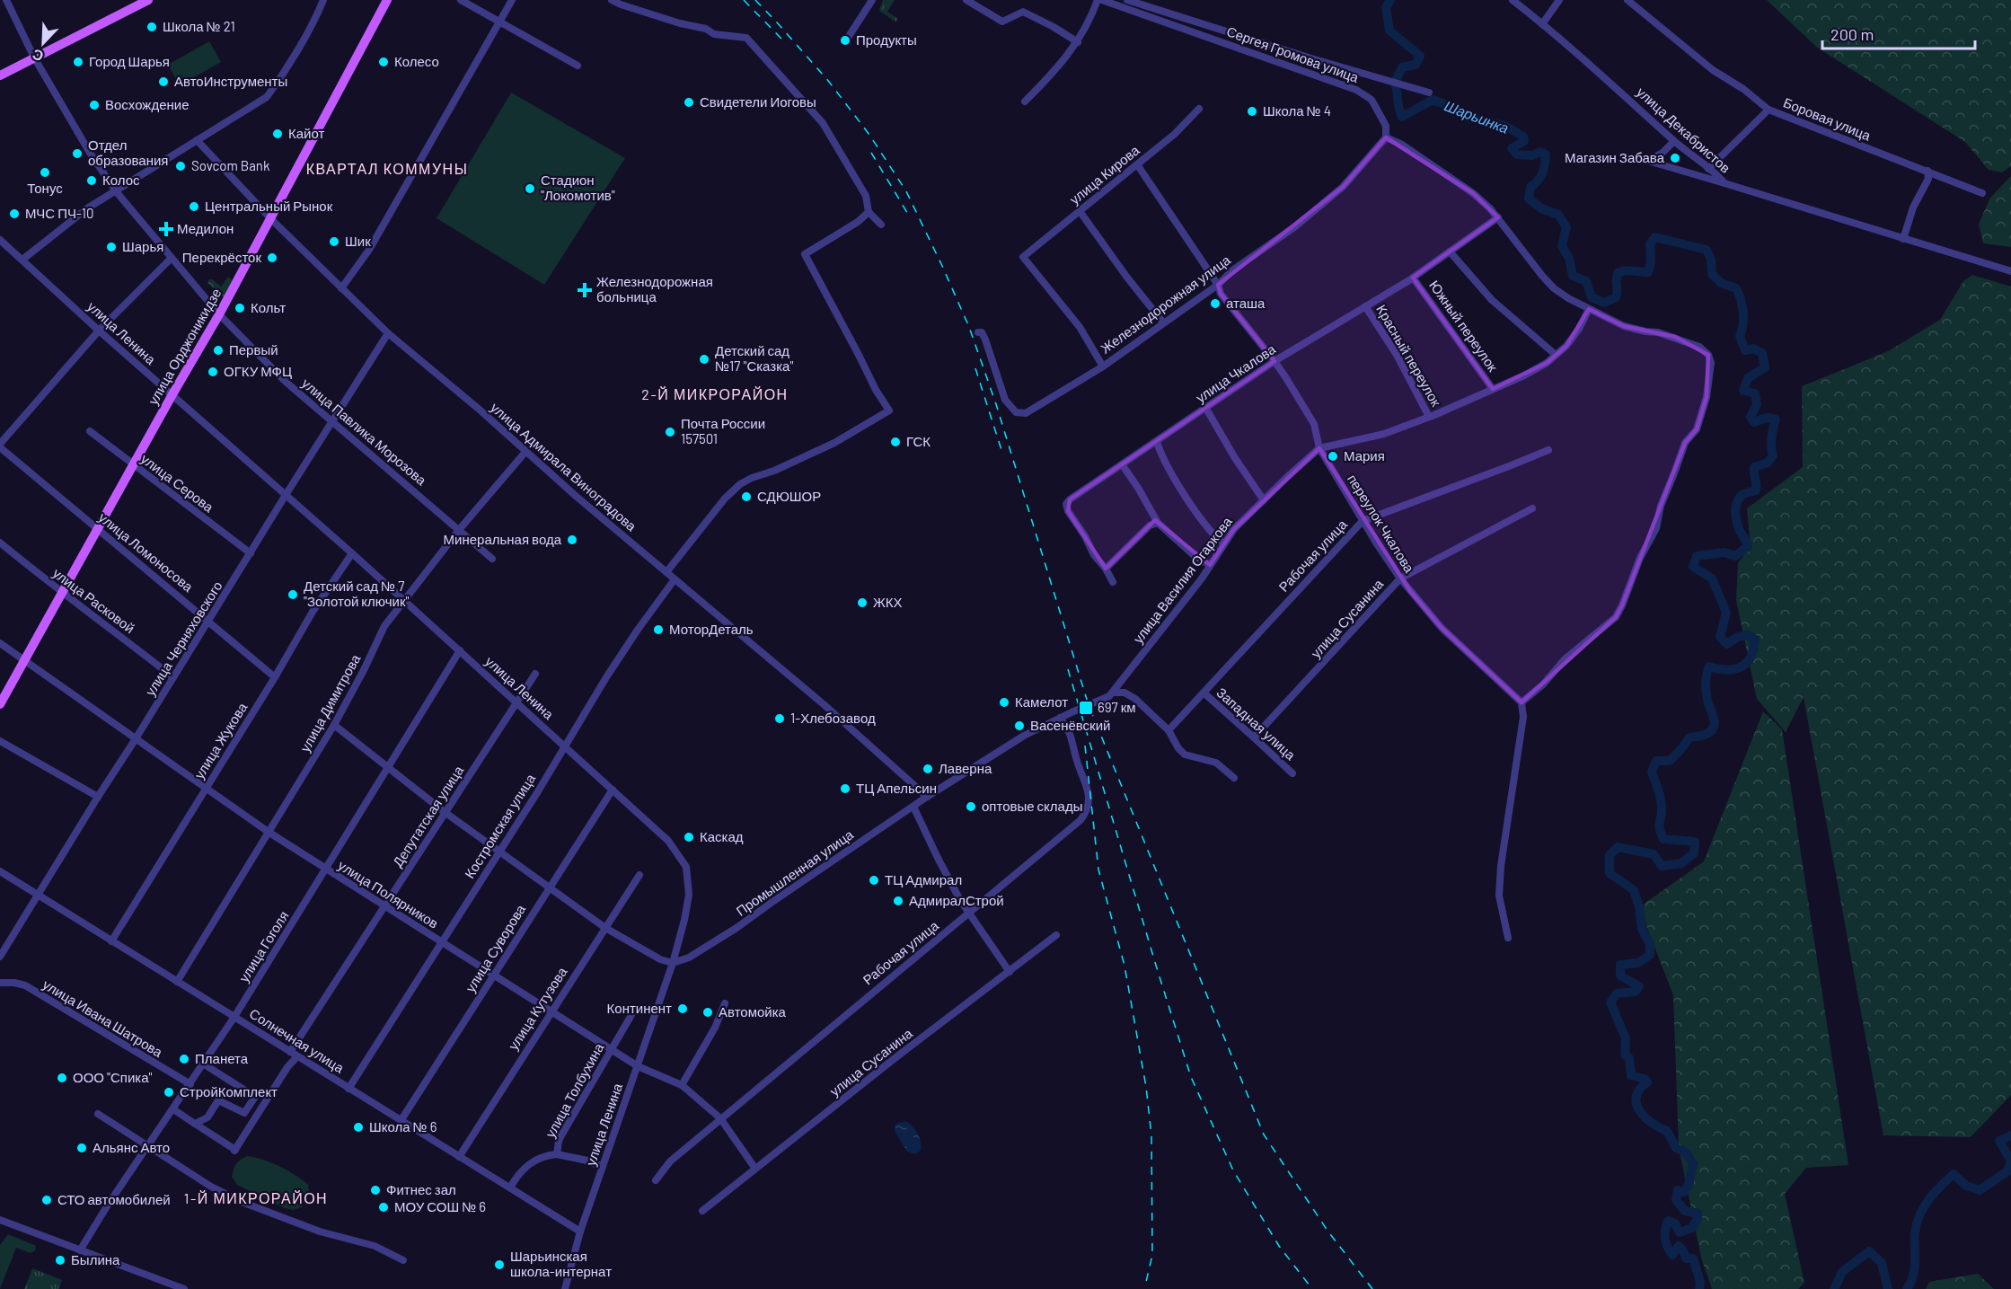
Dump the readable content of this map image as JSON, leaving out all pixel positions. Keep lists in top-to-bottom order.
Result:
{
  "streets": {
    "main road": ["улица Орджоникидзе"],
    "street": [
      "Сергея Громова улица",
      "Боровая улица",
      "улица Декабристов",
      "улица Кирова",
      "Железнодорожная улица",
      "Южный переулок",
      "улица Ленина",
      "Красный переулок",
      "улица Чкалова",
      "улица Павлика Морозова",
      "улица Адмирала Виноградова",
      "улица Серова",
      "переулок Чкалова",
      "улица Ломоносова",
      "Рабочая улица",
      "улица Василия Огаркова",
      "улица Расковой",
      "улица Сусанина",
      "улица Черняховского",
      "улица Димитрова",
      "Западная улица",
      "улица Жукова",
      "Депутатская улица",
      "Костромская улица",
      "Промышленная улица",
      "улица Полярников",
      "улица Гоголя",
      "улица Суворова",
      "улица Кутузова",
      "улица Ивана Шатрова",
      "Солнечная улица",
      "улица Толбухина"
    ]
  },
  "crossings": [
    ["Сергея Громова улица", "Железнодорожная улица"],
    ["улица Кирова", "Железнодорожная улица"],
    ["улица Кирова", "переулок Чкалова"],
    ["Железнодорожная улица", "переулок Чкалова"],
    ["Южный переулок", "улица Чкалова"],
    ["улица Ленина", "улица Орджоникидзе"],
    ["улица Ленина", "улица Черняховского"],
    ["улица Ленина", "улица Димитрова"],
    ["улица Ленина", "улица Жукова"],
    ["улица Ленина", "Депутатская улица"],
    ["улица Ленина", "Костромская улица"],
    ["улица Ленина", "Промышленная улица"],
    ["улица Ленина", "улица Полярников"],
    ["улица Ленина", "улица Гоголя"],
    ["улица Ленина", "улица Суворова"],
    ["улица Ленина", "Солнечная улица"],
    ["улица Орджоникидзе", "улица Павлика Морозова"],
    ["улица Орджоникидзе", "улица Адмирала Виноградова"],
    ["улица Орджоникидзе", "улица Серова"],
    ["улица Орджоникидзе", "улица Ломоносова"],
    ["улица Орджоникидзе", "улица Расковой"],
    ["улица Орджоникидзе", "улица Полярников"],
    ["Красный переулок", "улица Чкалова"],
    ["улица Чкалова", "переулок Чкалова"],
    ["улица Павлика Морозова", "улица Черняховского"],
    ["улица Павлика Морозова", "улица Димитрова"],
    ["улица Адмирала Виноградова", "улица Черняховского"],
    ["улица Адмирала Виноградова", "улица Димитрова"],
    ["улица Адмирала Виноградова", "Костромская улица"],
    ["улица Адмирала Виноградова", "Промышленная улица"],
    ["улица Серова", "улица Черняховского"],
    ["переулок Чкалова", "Рабочая улица"],
    ["переулок Чкалова", "улица Василия Огаркова"],
    ["переулок Чкалова", "улица Сусанина"],
    ["улица Ломоносова", "улица Черняховского"],
    ["улица Ломоносова", "улица Жукова"],
    ["Рабочая улица", "улица Василия Огаркова"],
    ["Рабочая улица", "Западная улица"],
    ["Рабочая улица", "Промышленная улица"],
    ["Рабочая улица", "улица Полярников"],
    ["улица Василия Огаркова", "Промышленная улица"],
    ["улица Расковой", "улица Черняховского"],
    ["улица Сусанина", "Западная улица"],
    ["улица Сусанина", "улица Полярников"],
    ["улица Черняховского", "улица Полярников"],
    ["улица Черняховского", "Солнечная улица"],
    ["улица Димитрова", "улица Полярников"],
    ["улица Димитрова", "Солнечная улица"],
    ["улица Жукова", "улица Полярников"],
    ["улица Жукова", "Солнечная улица"],
    ["Депутатская улица", "улица Полярников"],
    ["Депутатская улица", "Солнечная улица"],
    ["Костромская улица", "улица Полярников"],
    ["Костромская улица", "Солнечная улица"],
    ["улица Полярников", "улица Гоголя"],
    ["улица Полярников", "улица Суворова"],
    ["улица Полярников", "улица Кутузова"],
    ["улица Полярников", "улица Толбухина"],
    ["улица Гоголя", "улица Ивана Шатрова"],
    ["улица Гоголя", "Солнечная улица"],
    ["улица Суворова", "Солнечная улица"],
    ["улица Кутузова", "Солнечная улица"],
    ["Солнечная улица", "улица Толбухина"]
  ],
  "districts": ["КВАРТАЛ КОММУНЫ", "2-Й МИКРОРАЙОН", "1-Й МИКРОРАЙОН"],
  "water": ["Шарьинка"],
  "places": {
    "other": [
      "Школа № 21",
      "Продукты",
      "Город Шарья",
      "Колесо",
      "АвтоИнструменты",
      "Свидетели Иоговы",
      "Восхождение",
      "Школа № 4",
      "Кайот",
      "Отдел образования",
      "Магазин Забава",
      "Sovcom Bank",
      "Тонус",
      "Колос",
      "Стадион \"Локомотив\"",
      "Центральный Рынок",
      "МЧС ПЧ-10",
      "Шик",
      "Шарья",
      "Перекрёсток",
      "аташа",
      "Кольт",
      "Первый",
      "Детский сад №17 \"Сказка\"",
      "ОГКУ МФЦ",
      "Почта России 157501",
      "ГСК",
      "Мария",
      "СДЮШОР",
      "Минеральная вода",
      "Детский сад № 7 \"Золотой ключик\"",
      "ЖКХ",
      "МоторДеталь",
      "Камелот",
      "1-Хлебозавод",
      "Васенёвский",
      "Лаверна",
      "ТЦ Апельсин",
      "оптовые склады",
      "Каскад",
      "ТЦ Адмирал",
      "АдмиралСтрой",
      "Континент",
      "Автомойка",
      "Планета",
      "ООО \"Спика\"",
      "СтройКомплект",
      "Школа № 6",
      "Альянс Авто",
      "Фитнес зал",
      "СТО автомобилей",
      "МОУ СОШ № 6",
      "Былина",
      "Шарьинская школа-интернат"
    ],
    "health": ["Медилон", "Железнодорожная больница"],
    "transit": ["697 км"]
  },
  "scale_bar": "200 m",
  "north": "bottom left"
}
